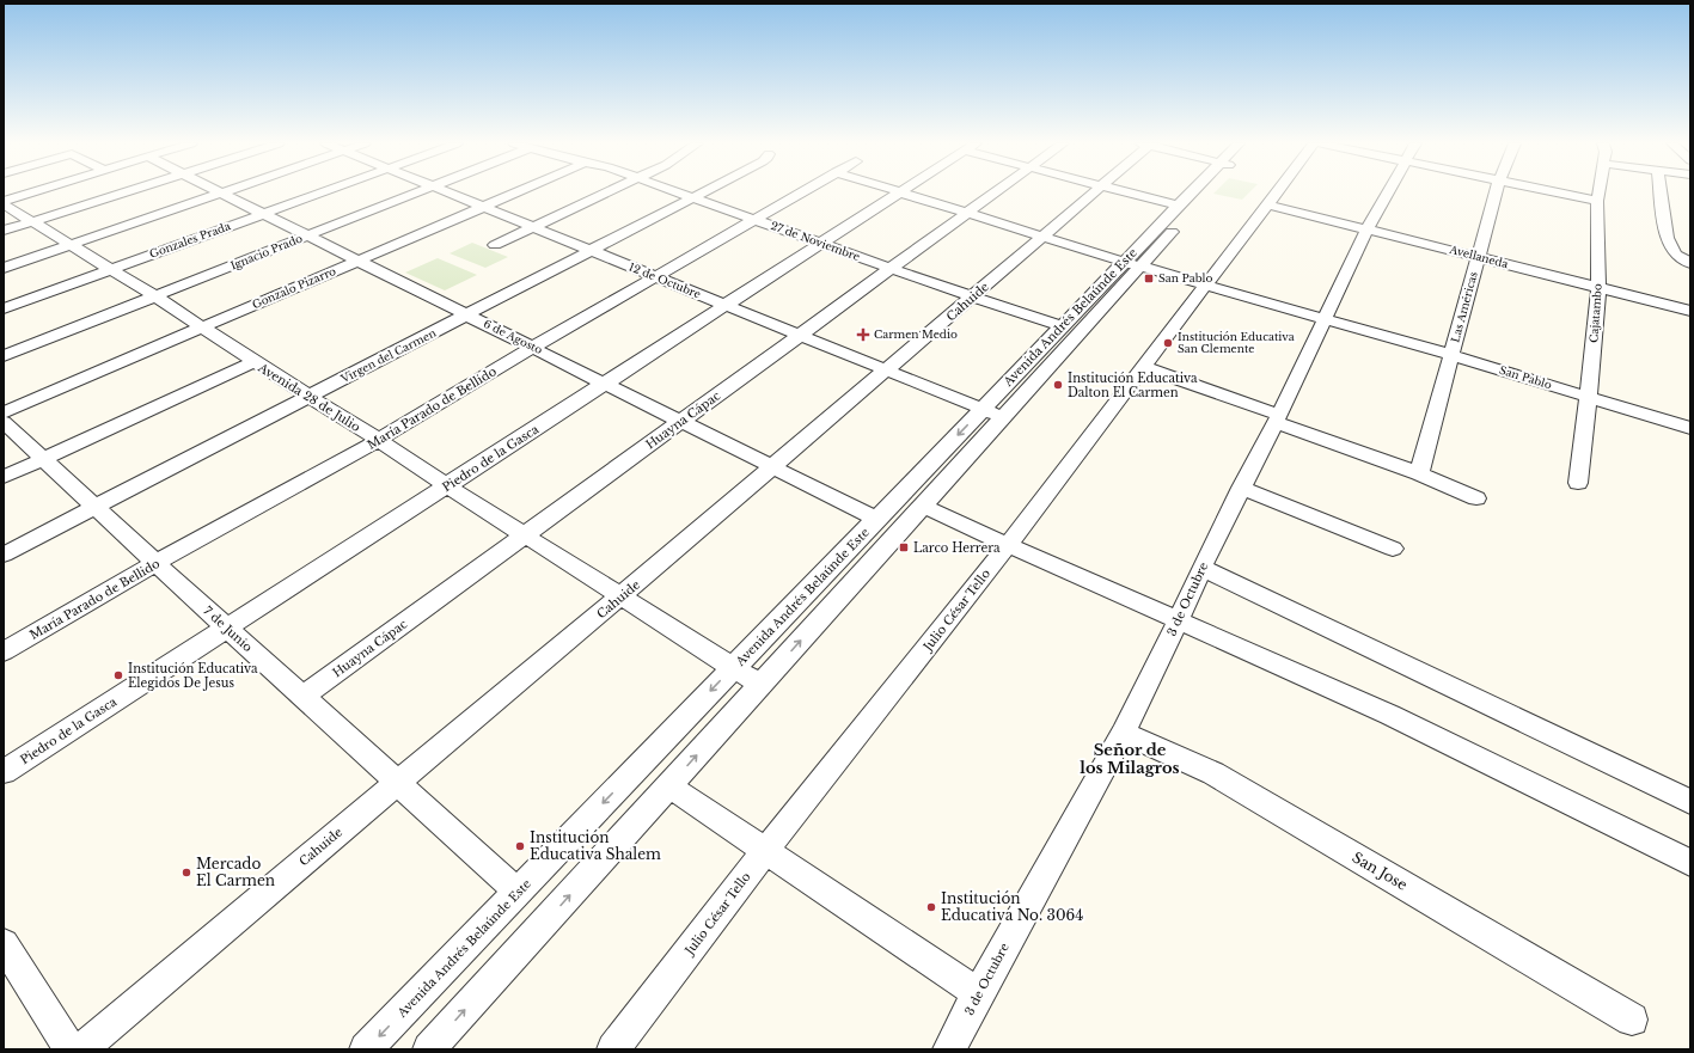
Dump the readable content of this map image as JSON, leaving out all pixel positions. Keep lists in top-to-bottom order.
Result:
{
  "streets": {
    "street": [
      "Gonzales Prada",
      "27 de Noviembre",
      "Ignacio Prado",
      "Avellaneda",
      "12 de Octubre",
      "Gonzalo Pizarro",
      "Cahuide",
      "Las Américas",
      "Cajatambo",
      "Avenida Andrés Belaúnde Este",
      "6 de Agosto",
      "Virgen del Carmen",
      "San Pablo",
      "Avenida 28 de Julio",
      "María Parado de Bellido",
      "Huayna Cápac",
      "Piedro de la Gasca",
      "3 de Octubre",
      "Julio César Tello",
      "7 de Junio",
      "San Jose"
    ]
  },
  "crossings": [
    ["Gonzales Prada", "6 de Agosto"],
    ["Gonzales Prada", "Avenida 28 de Julio"],
    ["27 de Noviembre", "Cahuide"],
    ["27 de Noviembre", "Avenida Andrés Belaúnde Este"],
    ["27 de Noviembre", "Virgen del Carmen"],
    ["27 de Noviembre", "María Parado de Bellido"],
    ["27 de Noviembre", "Huayna Cápac"],
    ["27 de Noviembre", "Piedro de la Gasca"],
    ["Ignacio Prado", "6 de Agosto"],
    ["Ignacio Prado", "Avenida 28 de Julio"],
    ["Avellaneda", "Las Américas"],
    ["Avellaneda", "Cajatambo"],
    ["Avellaneda", "3 de Octubre"],
    ["Avellaneda", "Julio César Tello"],
    ["12 de Octubre", "Gonzalo Pizarro"],
    ["12 de Octubre", "Cahuide"],
    ["12 de Octubre", "Avenida Andrés Belaúnde Este"],
    ["12 de Octubre", "Virgen del Carmen"],
    ["12 de Octubre", "María Parado de Bellido"],
    ["12 de Octubre", "Huayna Cápac"],
    ["12 de Octubre", "Piedro de la Gasca"],
    ["Gonzalo Pizarro", "6 de Agosto"],
    ["Gonzalo Pizarro", "Avenida 28 de Julio"],
    ["Cahuide", "6 de Agosto"],
    ["Cahuide", "San Pablo"],
    ["Cahuide", "Avenida 28 de Julio"],
    ["Cahuide", "7 de Junio"],
    ["Las Américas", "San Pablo"],
    ["Cajatambo", "San Pablo"],
    ["Avenida Andrés Belaúnde Este", "6 de Agosto"],
    ["Avenida Andrés Belaúnde Este", "San Pablo"],
    ["Avenida Andrés Belaúnde Este", "Avenida 28 de Julio"],
    ["Avenida Andrés Belaúnde Este", "7 de Junio"],
    ["6 de Agosto", "Virgen del Carmen"],
    ["6 de Agosto", "María Parado de Bellido"],
    ["6 de Agosto", "Huayna Cápac"],
    ["6 de Agosto", "Piedro de la Gasca"],
    ["Virgen del Carmen", "Avenida 28 de Julio"],
    ["Virgen del Carmen", "7 de Junio"],
    ["San Pablo", "Huayna Cápac"],
    ["San Pablo", "Piedro de la Gasca"],
    ["San Pablo", "3 de Octubre"],
    ["San Pablo", "Julio César Tello"],
    ["Avenida 28 de Julio", "María Parado de Bellido"],
    ["Avenida 28 de Julio", "Huayna Cápac"],
    ["Avenida 28 de Julio", "Piedro de la Gasca"],
    ["María Parado de Bellido", "7 de Junio"],
    ["Huayna Cápac", "7 de Junio"],
    ["Piedro de la Gasca", "7 de Junio"],
    ["3 de Octubre", "San Jose"]
  ],
  "districts": ["Señor de los Milagros"],
  "places": {
    "transit": ["San Pablo", "Larco Herrera"],
    "health": ["Carmen Medio"],
    "other": [
      "Institución Educativa San Clemente",
      "Institución Educativa Dalton El Carmen",
      "Institución Educativa Elegidos De Jesus",
      "Institución Educativa Shalem",
      "Mercado El Carmen",
      "Institución Educativa No. 3064"
    ]
  }
}
